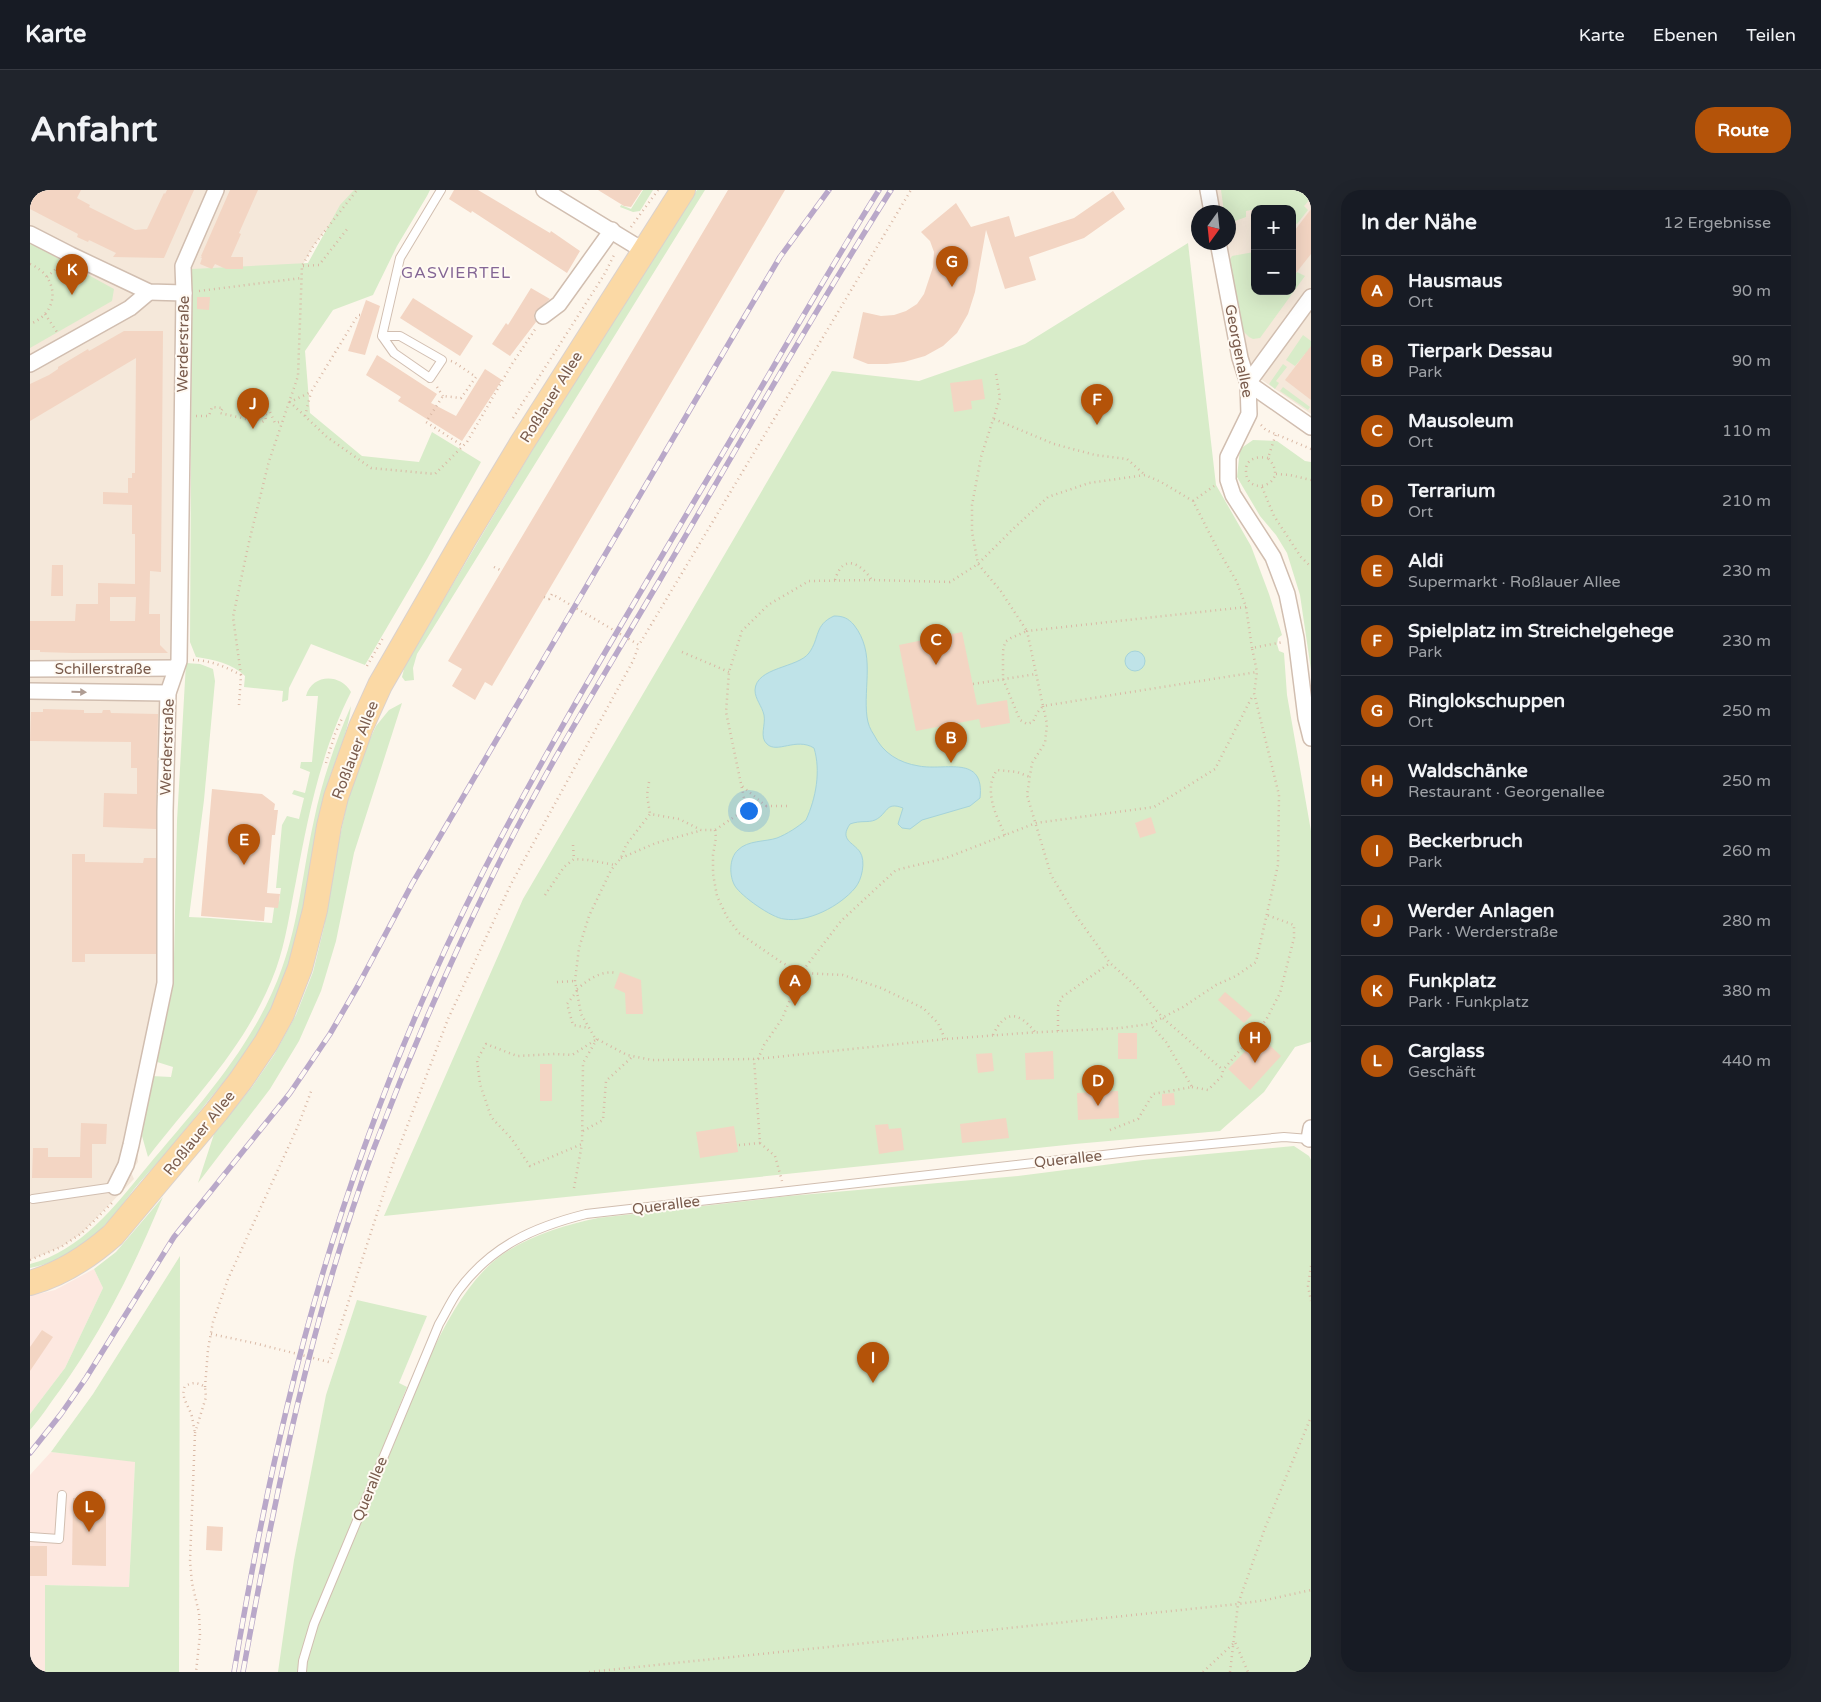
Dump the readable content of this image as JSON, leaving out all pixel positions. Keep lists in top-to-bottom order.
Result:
{
  "streets": {
    "main road": ["Roßlauer Allee"],
    "street": ["Werderstraße", "Georgenallee", "Schillerstraße"],
    "lane": ["Querallee"]
  },
  "crossings": [
    ["Werderstraße", "Schillerstraße"]
  ],
  "districts": ["GASVIERTEL"],
  "north": "bottom",
  "page": {
    "header": "Karte",
    "nav": ["Karte", "Ebenen", "Teilen"],
    "buttons": "Route",
    "title": "Anfahrt",
    "heading": ["In der Nähe", "12 Ergebnisse"],
    "map_buttons": ["+", "−"],
    "pins": [
      "G",
      "K",
      "F",
      "J",
      "C",
      "B",
      "E",
      "A",
      "H",
      "D",
      "I",
      "L"
    ],
    "list": [
      {
        "mark": "A",
        "name": "Hausmaus",
        "note": "Ort",
        "value": "90 m"
      },
      {
        "mark": "B",
        "name": "Tierpark Dessau",
        "note": "Park",
        "value": "90 m"
      },
      {
        "mark": "C",
        "name": "Mausoleum",
        "note": "Ort",
        "value": "110 m"
      },
      {
        "mark": "D",
        "name": "Terrarium",
        "note": "Ort",
        "value": "210 m"
      },
      {
        "mark": "E",
        "name": "Aldi",
        "note": "Supermarkt · Roßlauer Allee",
        "value": "230 m"
      },
      {
        "mark": "F",
        "name": "Spielplatz im Streichelgehege",
        "note": "Park",
        "value": "230 m"
      },
      {
        "mark": "G",
        "name": "Ringlokschuppen",
        "note": "Ort",
        "value": "250 m"
      },
      {
        "mark": "H",
        "name": "Waldschänke",
        "note": "Restaurant · Georgenallee",
        "value": "250 m"
      },
      {
        "mark": "I",
        "name": "Beckerbruch",
        "note": "Park",
        "value": "260 m"
      },
      {
        "mark": "J",
        "name": "Werder Anlagen",
        "note": "Park · Werderstraße",
        "value": "280 m"
      },
      {
        "mark": "K",
        "name": "Funkplatz",
        "note": "Park · Funkplatz",
        "value": "380 m"
      },
      {
        "mark": "L",
        "name": "Carglass",
        "note": "Geschäft",
        "value": "440 m"
      }
    ]
  }
}
